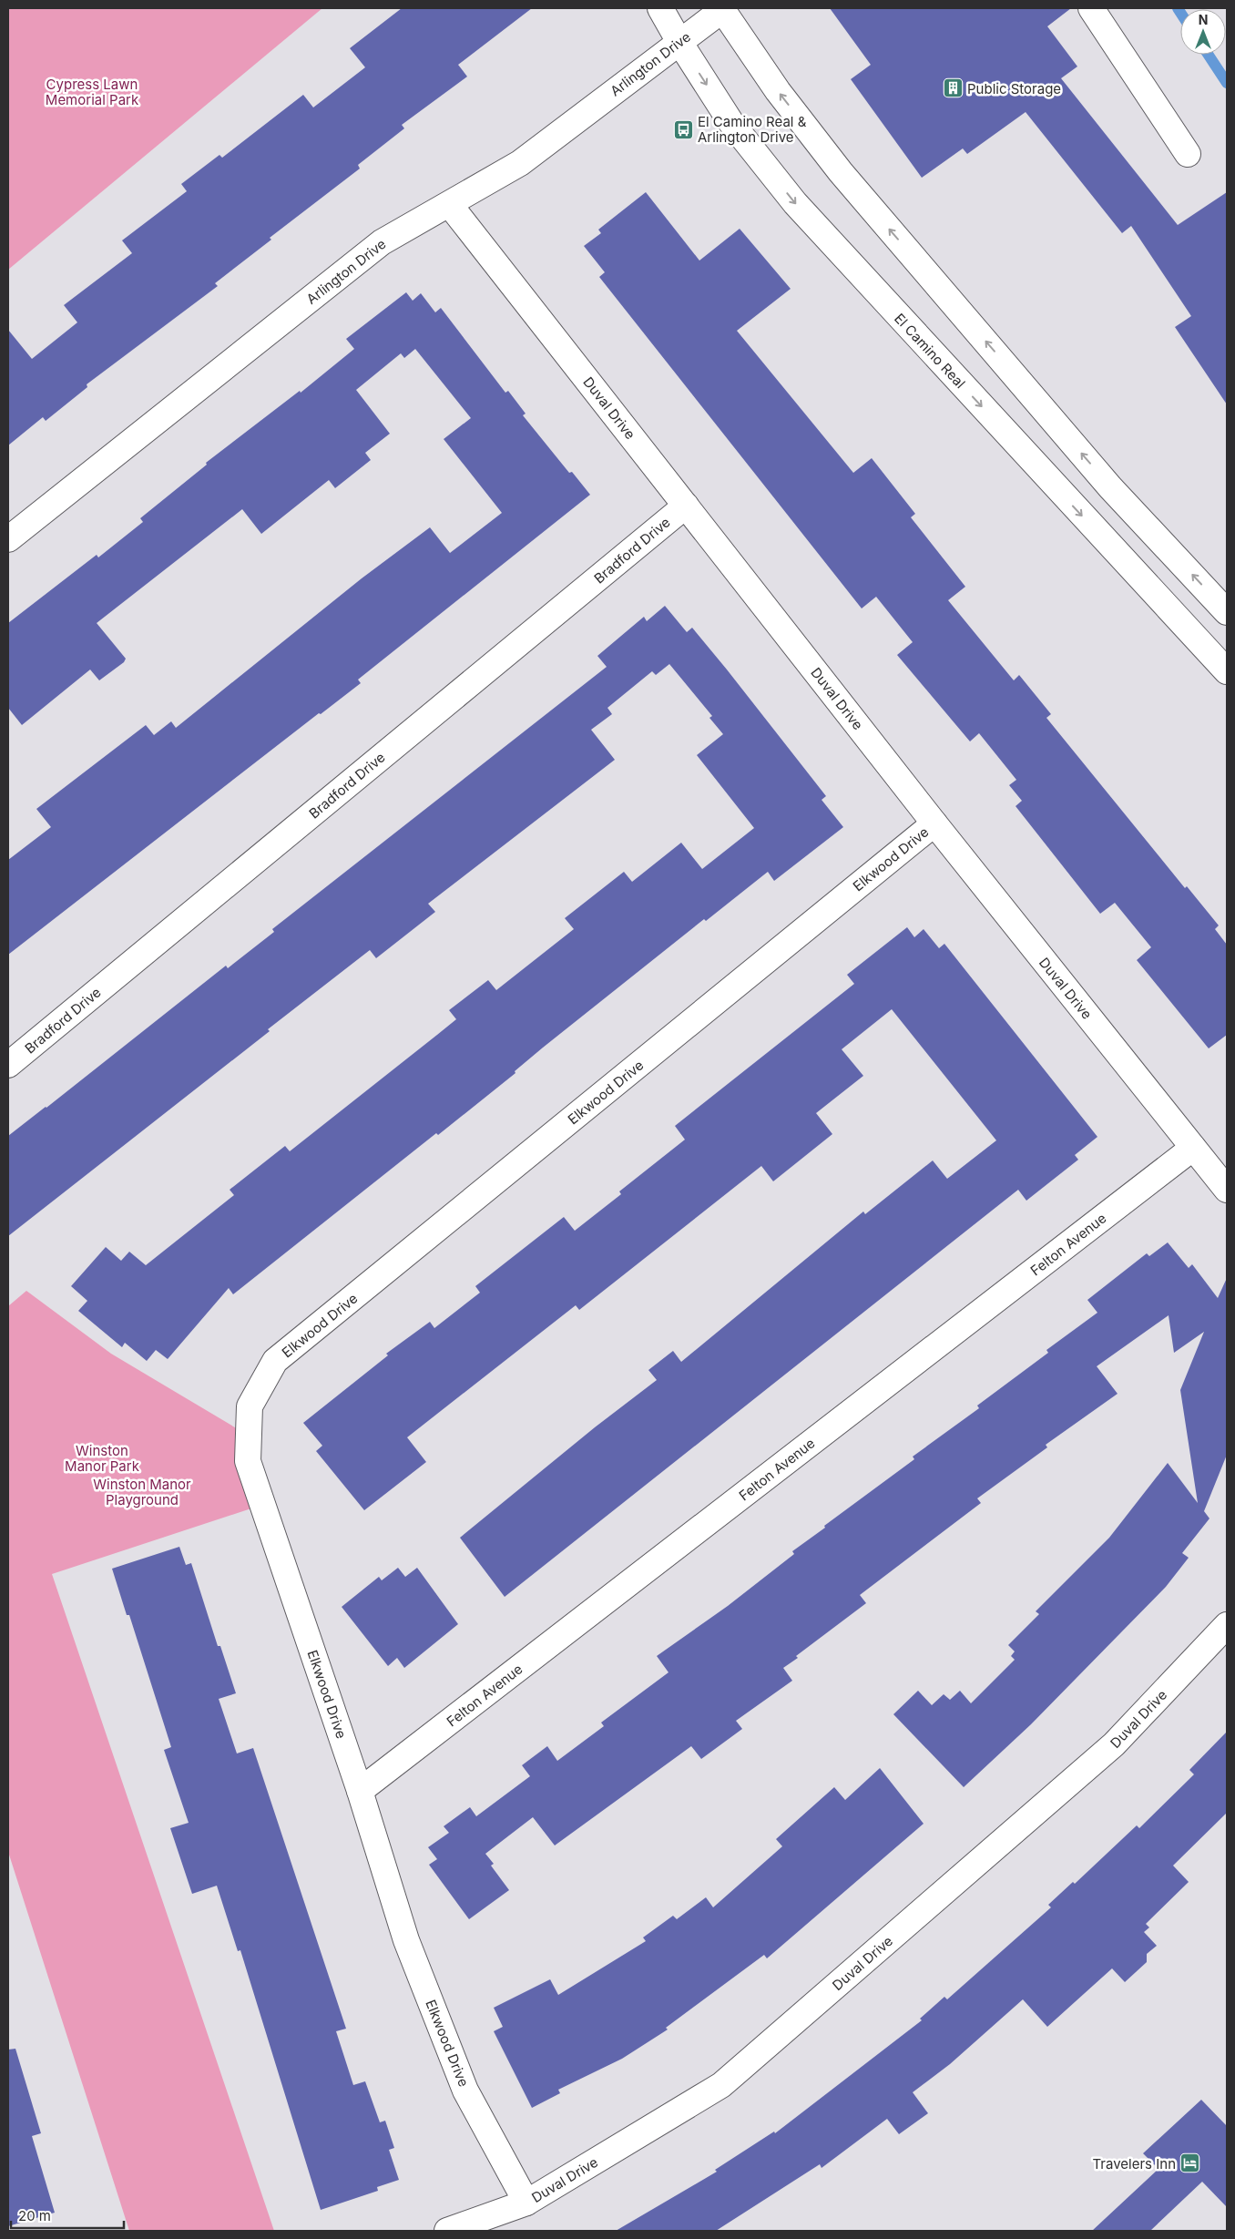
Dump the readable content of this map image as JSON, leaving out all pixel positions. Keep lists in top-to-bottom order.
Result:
{
  "streets": {
    "street": [
      "Arlington Drive",
      "El Camino Real",
      "Duval Drive",
      "Bradford Drive",
      "Elkwood Drive",
      "Felton Avenue"
    ]
  },
  "crossings": [
    ["Arlington Drive", "El Camino Real"],
    ["Arlington Drive", "Duval Drive"],
    ["Duval Drive", "Bradford Drive"],
    ["Duval Drive", "Elkwood Drive"],
    ["Duval Drive", "Felton Avenue"],
    ["Elkwood Drive", "Felton Avenue"]
  ],
  "parks": ["Cypress Lawn Memorial Park", "Winston Manor Park", "Winston Manor Playground"],
  "places": {
    "building": ["Public Storage"],
    "bus stop": ["El Camino Real & Arlington Drive"],
    "hotel": ["Travelers Inn"]
  },
  "scale_bar": "20 m",
  "north": "top"
}
